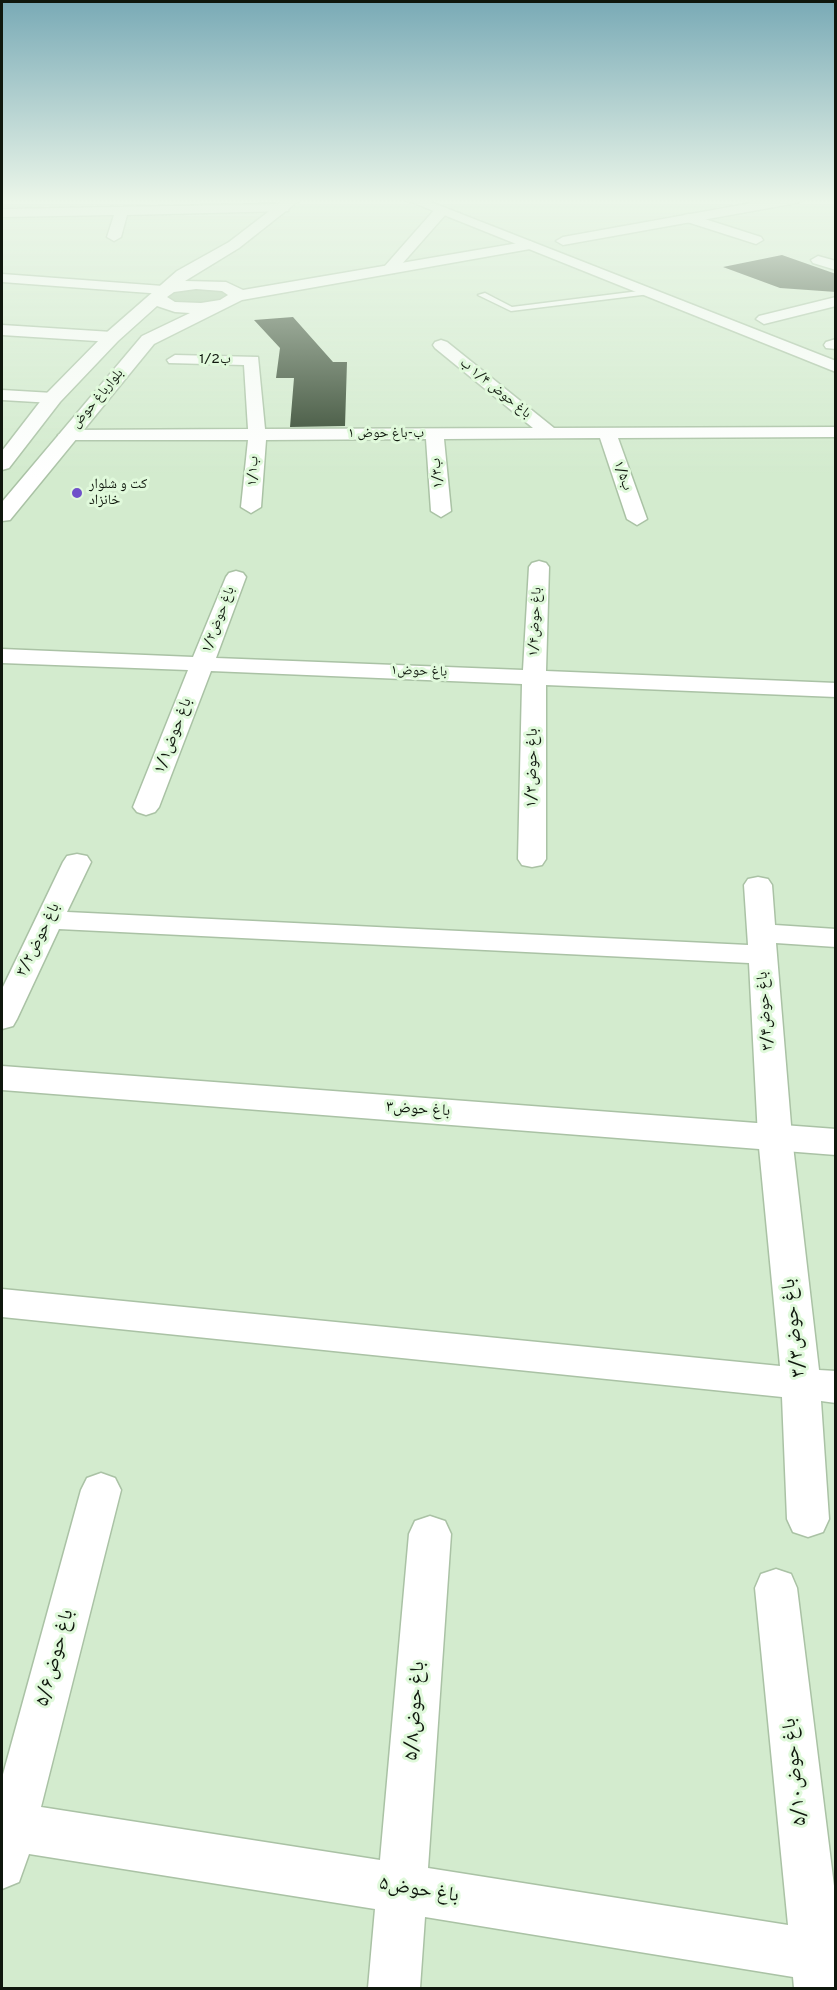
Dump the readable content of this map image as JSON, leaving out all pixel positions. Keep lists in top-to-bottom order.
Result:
{
  "streets": {
    "main road": ["بلوارباغ حوض", "باغ حوض۳"],
    "street": [
      "1/2ب",
      "باغ حوض ۱/۴ ب",
      "۱ ب-باغ حوض",
      "ب۱/۱",
      "ب۱/۳",
      "ب۱/۵",
      "باغ حوض۱/۲",
      "باغ حوض۱/۴",
      "باغ حوض۱",
      "باغ حوض۱/۱",
      "باغ حوض۱/۳",
      "باغ حوض۳/۲",
      "باغ حوض۳/۴",
      "باغ حوض۳/۳",
      "باغ حوض۵/۶",
      "باغ حوض۵/۸",
      "باغ حوض۵/۱۰",
      "باغ حوض۵"
    ]
  },
  "crossings": [
    ["1/2ب", "۱ ب-باغ حوض"],
    ["1/2ب", "ب۱/۱"],
    ["باغ حوض ۱/۴ ب", "۱ ب-باغ حوض"],
    ["بلوارباغ حوض", "۱ ب-باغ حوض"],
    ["۱ ب-باغ حوض", "ب۱/۱"],
    ["۱ ب-باغ حوض", "ب۱/۳"],
    ["۱ ب-باغ حوض", "ب۱/۵"],
    ["باغ حوض۱/۲", "باغ حوض۱"],
    ["باغ حوض۱/۲", "باغ حوض۱/۱"],
    ["باغ حوض۱/۴", "باغ حوض۱"],
    ["باغ حوض۱/۴", "باغ حوض۱/۳"],
    ["باغ حوض۱", "باغ حوض۱/۱"],
    ["باغ حوض۱", "باغ حوض۱/۳"],
    ["باغ حوض۳/۴", "باغ حوض۳"],
    ["باغ حوض۳/۴", "باغ حوض۳/۳"],
    ["باغ حوض۳", "باغ حوض۳/۳"],
    ["باغ حوض۵/۶", "باغ حوض۵"],
    ["باغ حوض۵/۸", "باغ حوض۵"],
    ["باغ حوض۵/۱۰", "باغ حوض۵"]
  ],
  "places": ["کت و شلوار خانزاد"]
}
